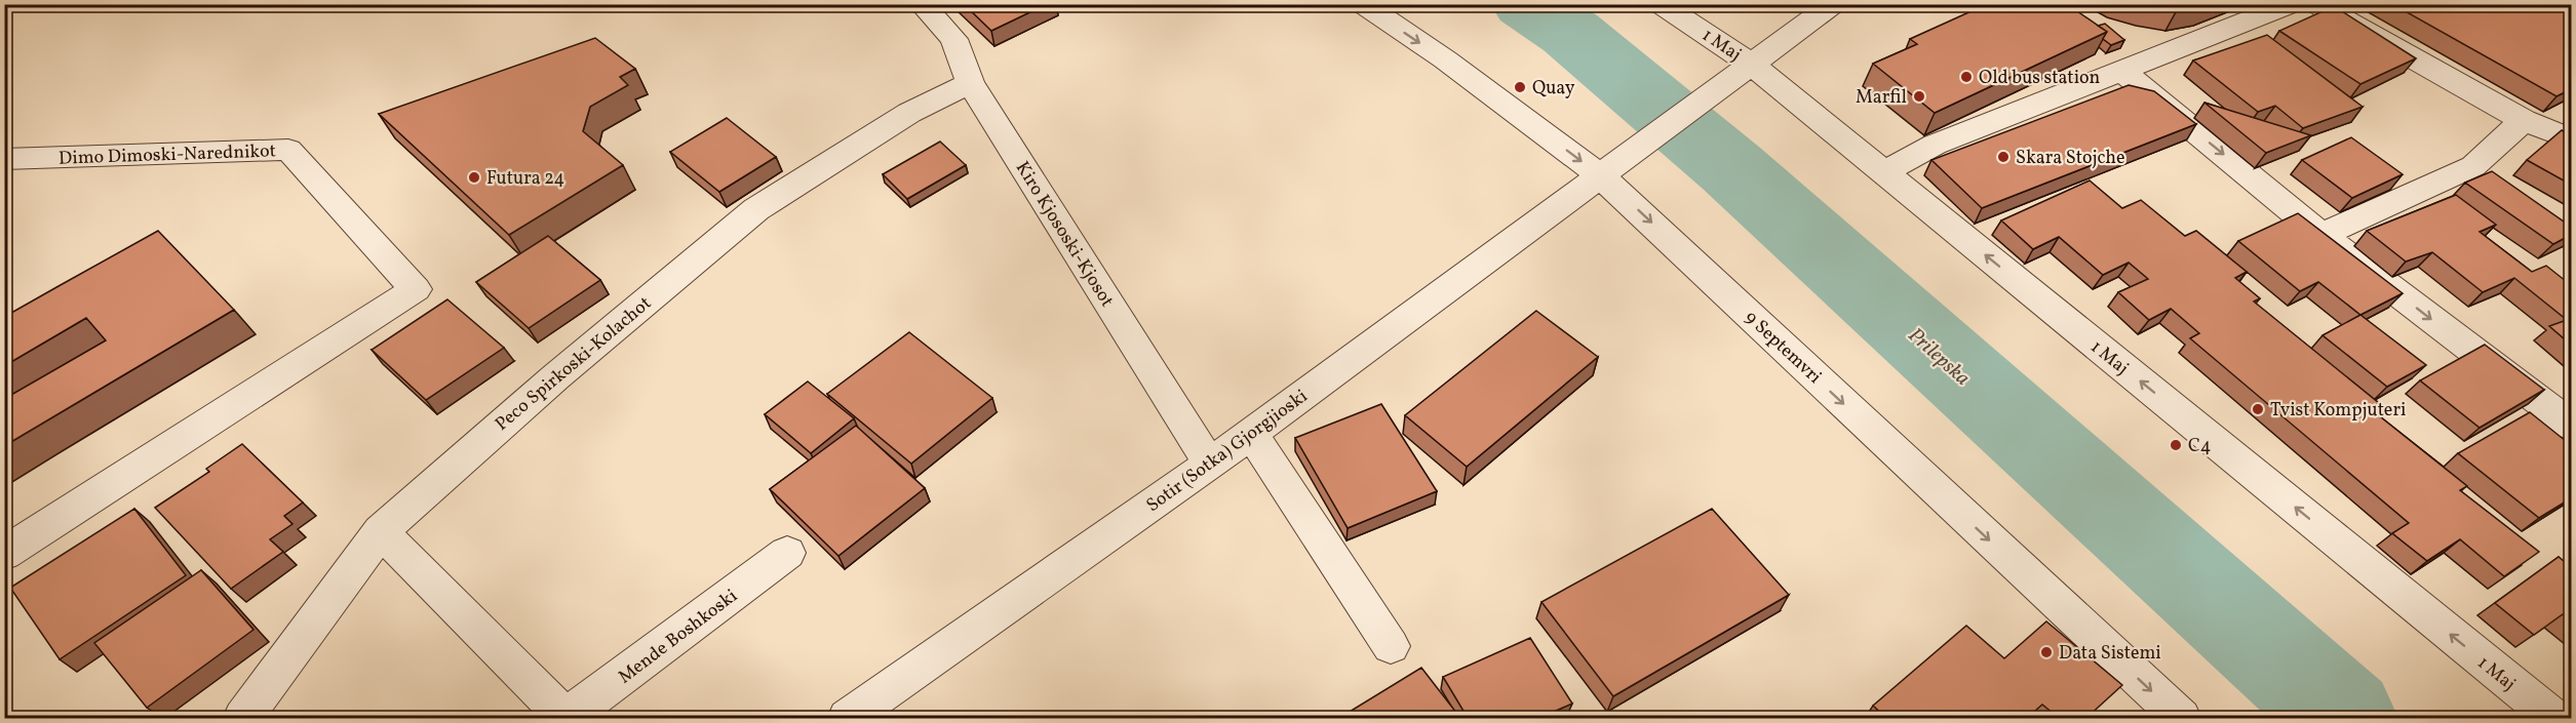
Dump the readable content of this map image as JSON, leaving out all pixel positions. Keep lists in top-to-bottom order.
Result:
{
  "streets": {
    "street": [
      "1 Maj",
      "Dimo Dimoski-Narednikot",
      "Kiro Kjososki-Kjosot",
      "9 Septemvri",
      "Peco Spirkoski-Kolachot",
      "Sotir (Sotka) Gjorgjioski",
      "Mende Boshkoski"
    ]
  },
  "crossings": [
    ["1 Maj", "Sotir (Sotka) Gjorgjioski"],
    ["Kiro Kjososki-Kjosot", "Peco Spirkoski-Kolachot"],
    ["Kiro Kjososki-Kjosot", "Sotir (Sotka) Gjorgjioski"],
    ["9 Septemvri", "Sotir (Sotka) Gjorgjioski"],
    ["Peco Spirkoski-Kolachot", "Mende Boshkoski"]
  ],
  "one_way": ["9 Septemvri"],
  "water": ["Prilepska"],
  "places": [
    "Old bus station",
    "Quay",
    "Marfil",
    "Skara Stojche",
    "Futura 24",
    "Tvist Kompjuteri",
    "C4",
    "Data Sistemi"
  ]
}
